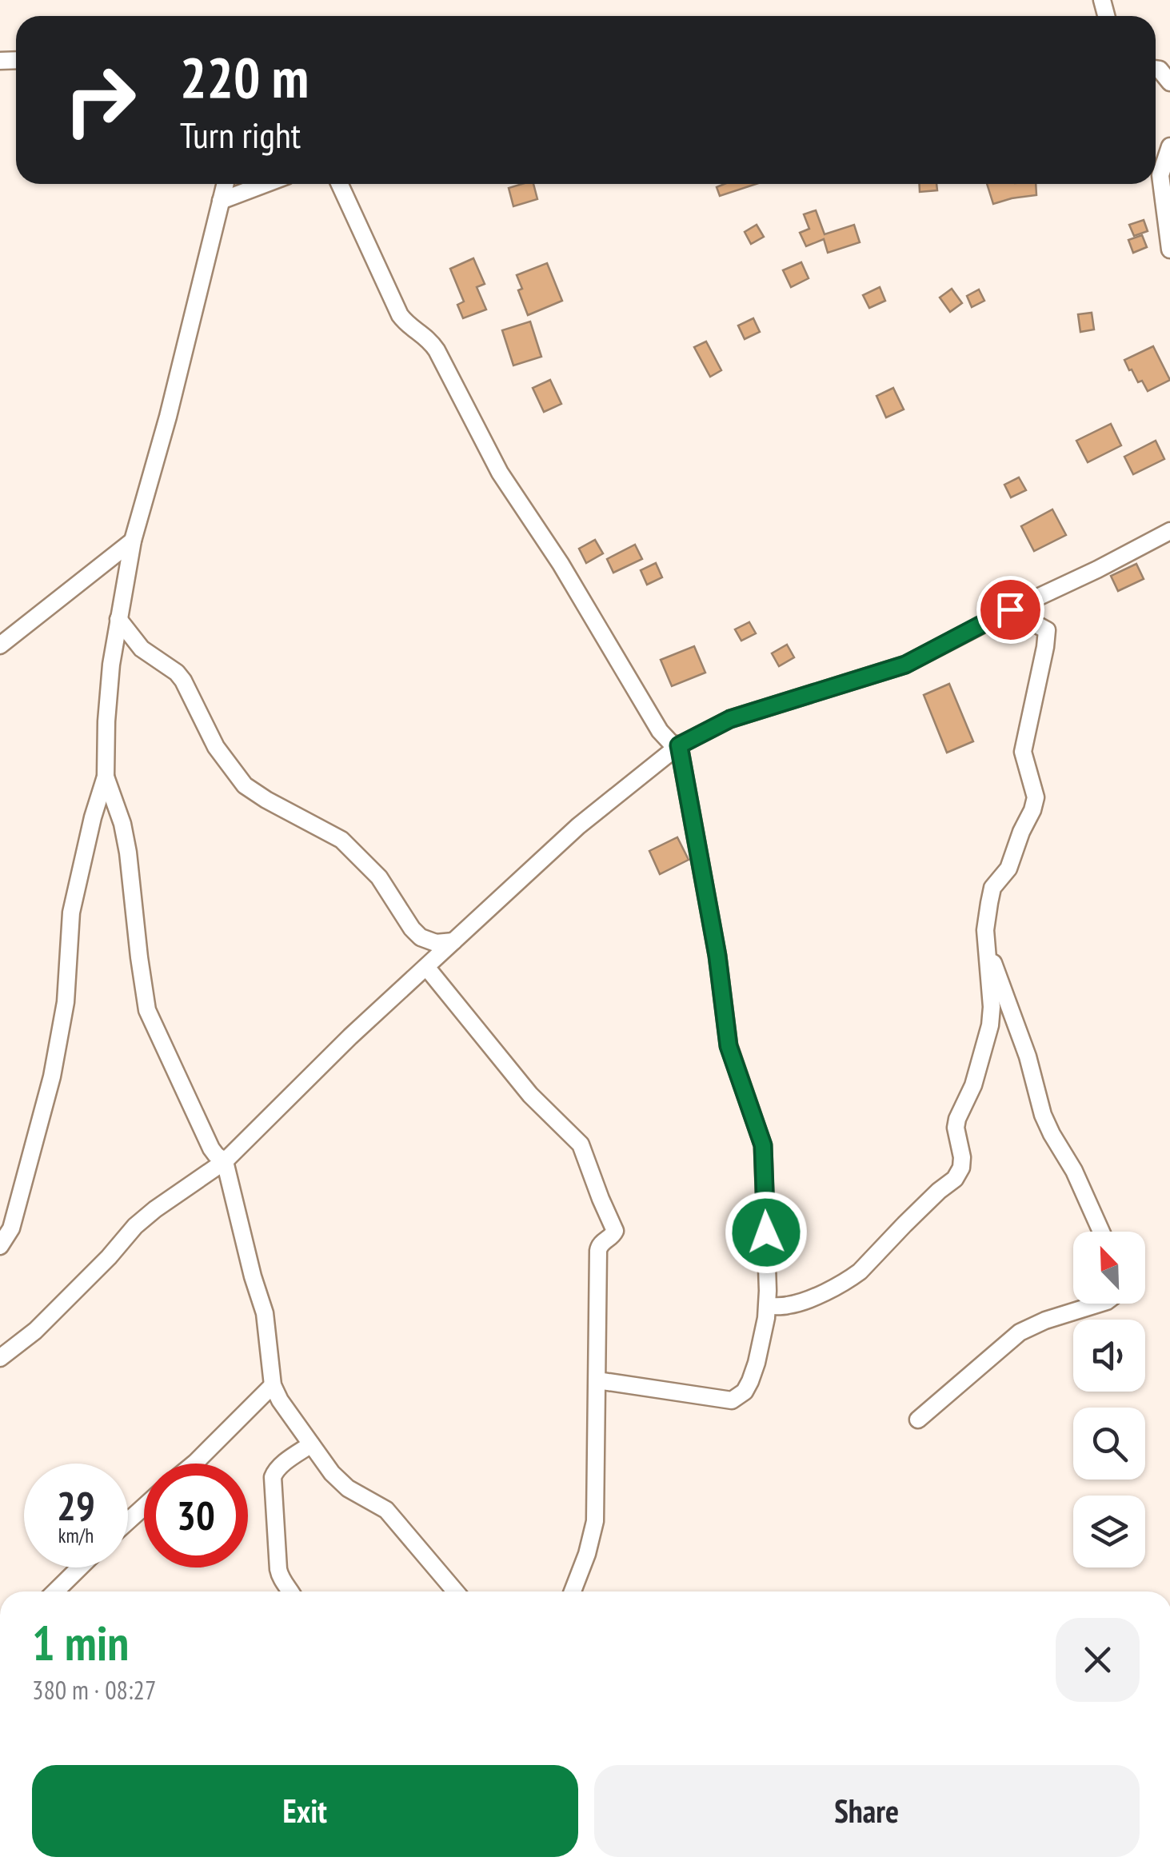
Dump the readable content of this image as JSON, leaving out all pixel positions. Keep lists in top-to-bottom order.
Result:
{
  "north": "top left",
  "page": {
    "turn": ["220 m", "Turn right"],
    "speed": "29 km/h",
    "limit": "30",
    "heading": ["1 min", "380 m · 08:27"],
    "buttons": ["Exit", "Share"]
  }
}
